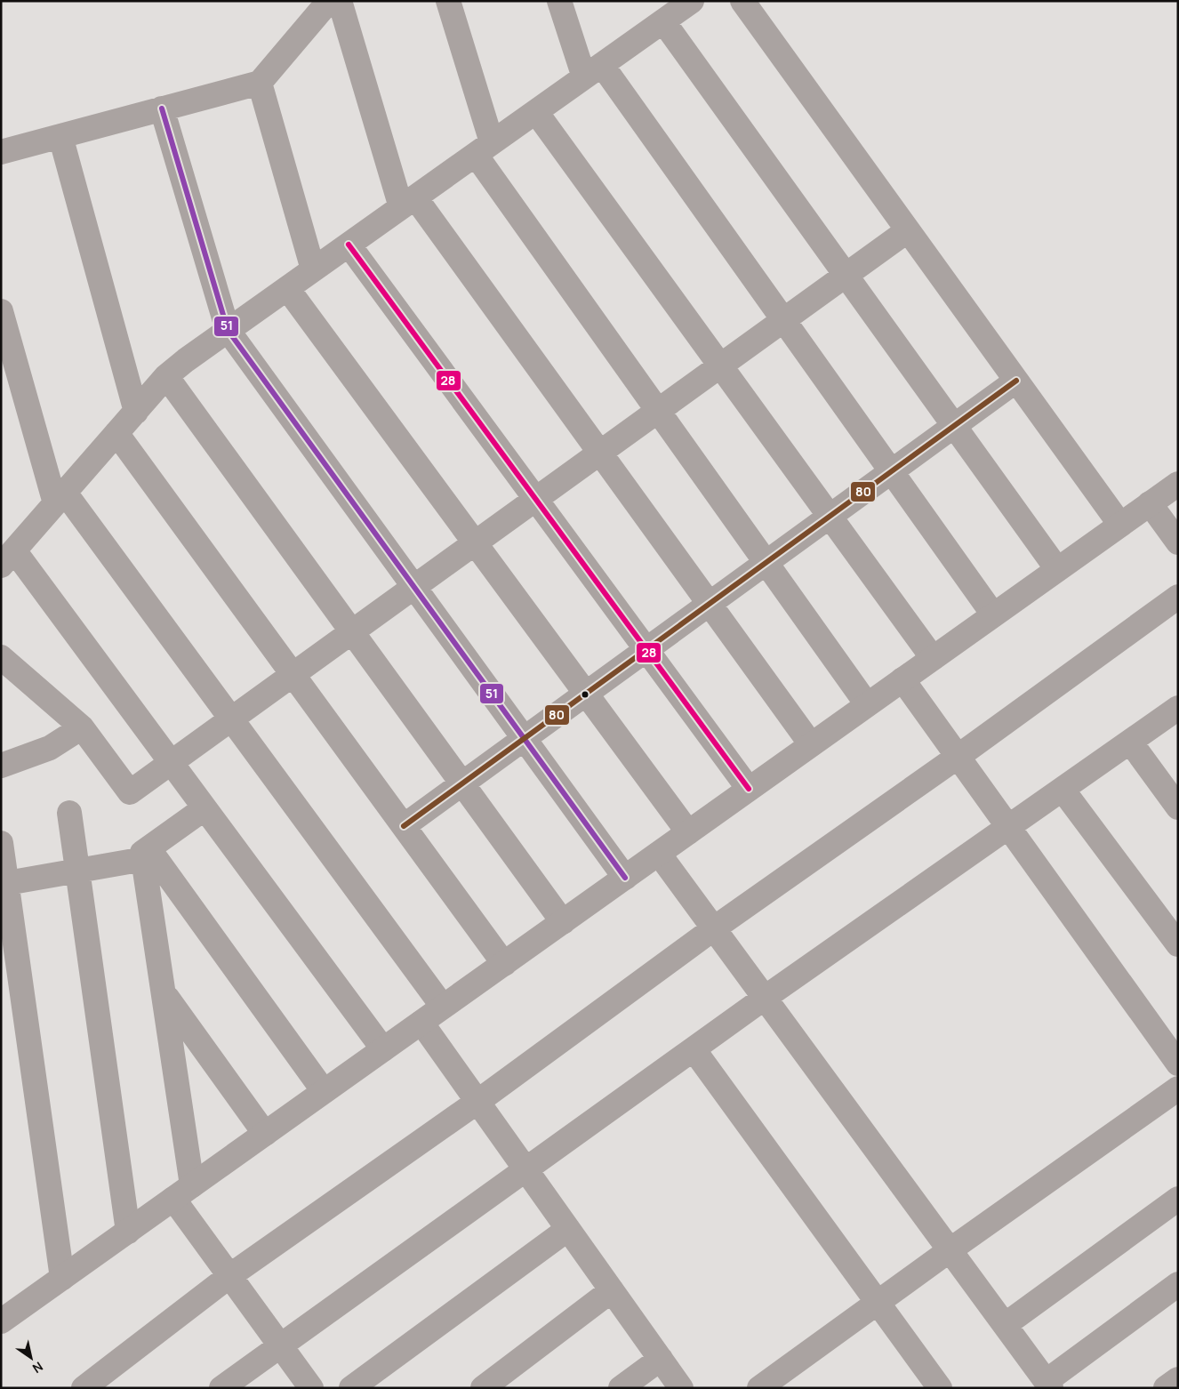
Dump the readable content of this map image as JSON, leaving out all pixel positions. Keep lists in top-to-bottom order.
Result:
{
  "lines": ["transit line 51", "transit line 28", "transit line 80"],
  "north": "bottom right"
}
